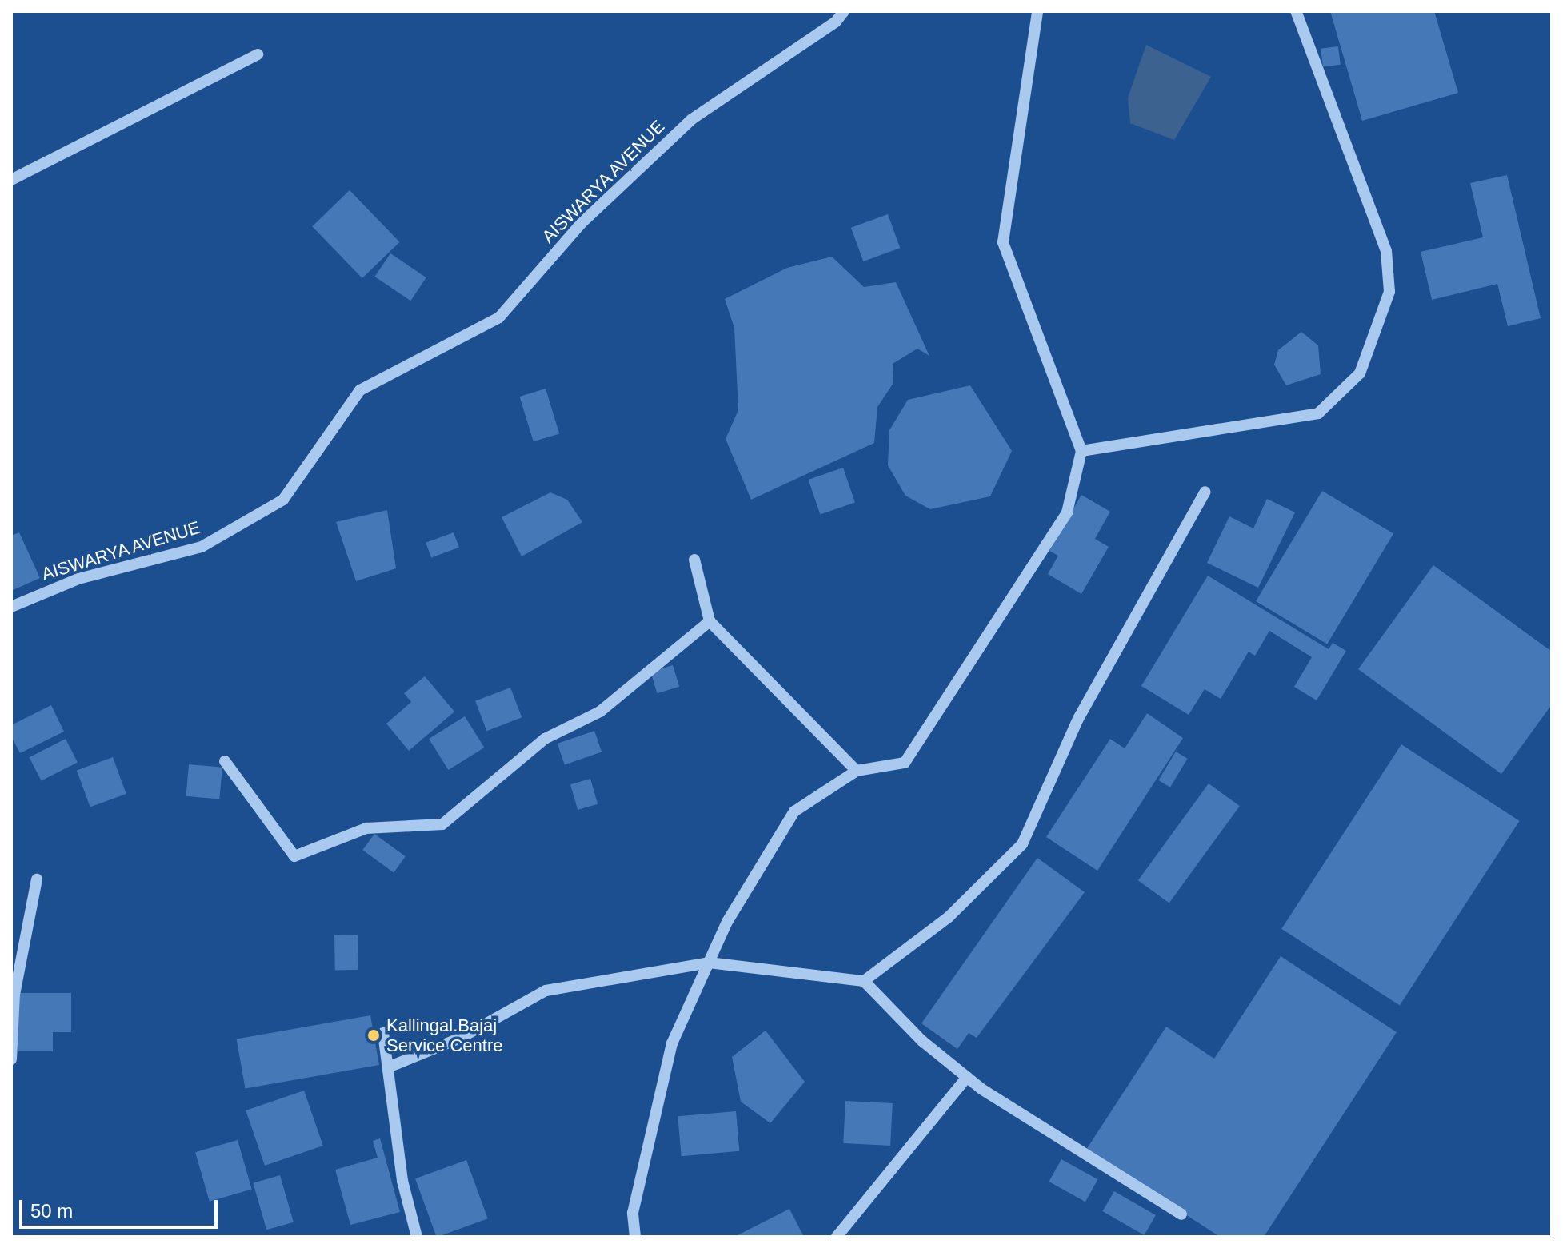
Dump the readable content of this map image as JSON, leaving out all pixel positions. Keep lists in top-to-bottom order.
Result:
{
  "streets": {
    "street": ["AISWARYA AVENUE"]
  },
  "places": ["Kallingal.Bajaj Service Centre"],
  "scale_bar": "50 m"
}
